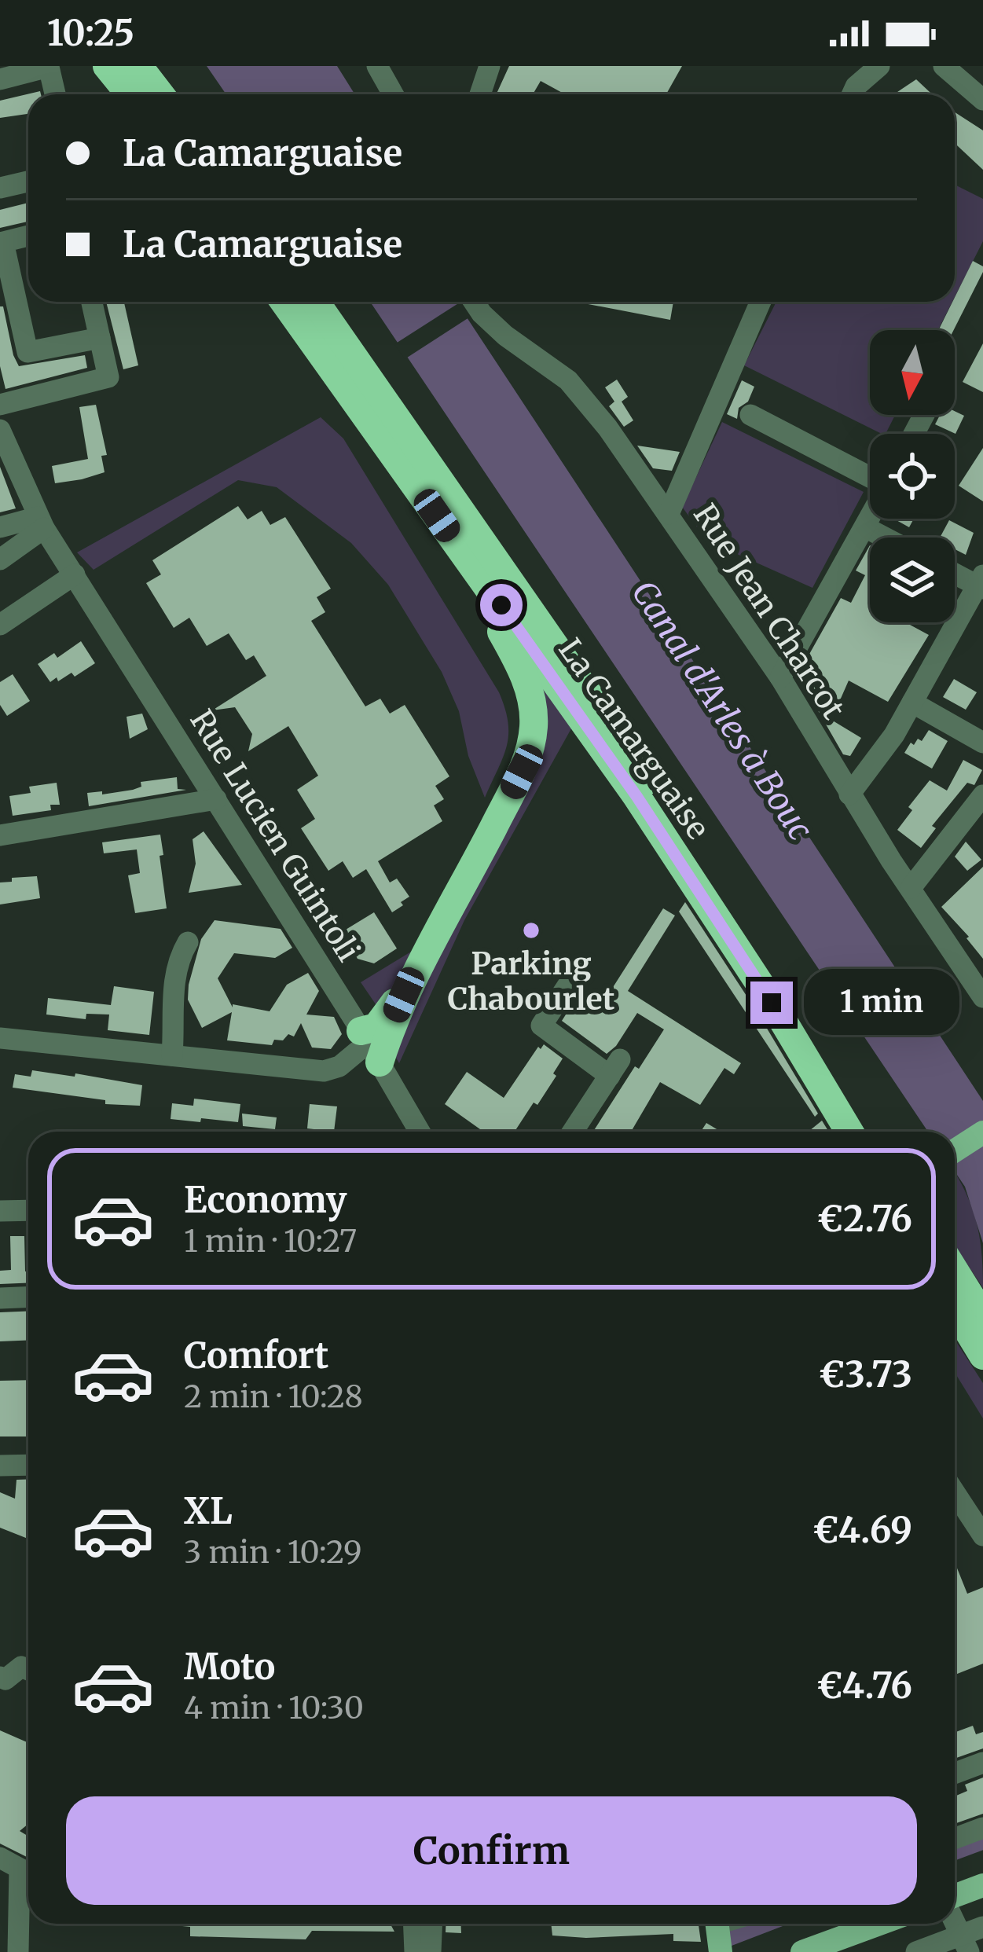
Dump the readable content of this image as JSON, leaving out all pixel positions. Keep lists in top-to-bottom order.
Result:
{
  "streets": {
    "highway": ["La Camarguaise"],
    "street": ["Rue Jean Charcot", "Rue Lucien Guintoli"]
  },
  "water": ["Canal d'Arles à Bouc"],
  "places": ["Parking Chabourlet"],
  "north": "bottom",
  "page": {
    "status": "10:25",
    "banner": ["La Camarguaise", "La Camarguaise"],
    "bubble": "1 min",
    "list": [
      {
        "name": "Economy",
        "note": "1 min · 10:27",
        "value": "€2.76"
      },
      {
        "name": "Comfort",
        "note": "2 min · 10:28",
        "value": "€3.73"
      },
      {
        "name": "XL",
        "note": "3 min · 10:29",
        "value": "€4.69"
      },
      {
        "name": "Moto",
        "note": "4 min · 10:30",
        "value": "€4.76"
      }
    ],
    "buttons": "Confirm"
  }
}
